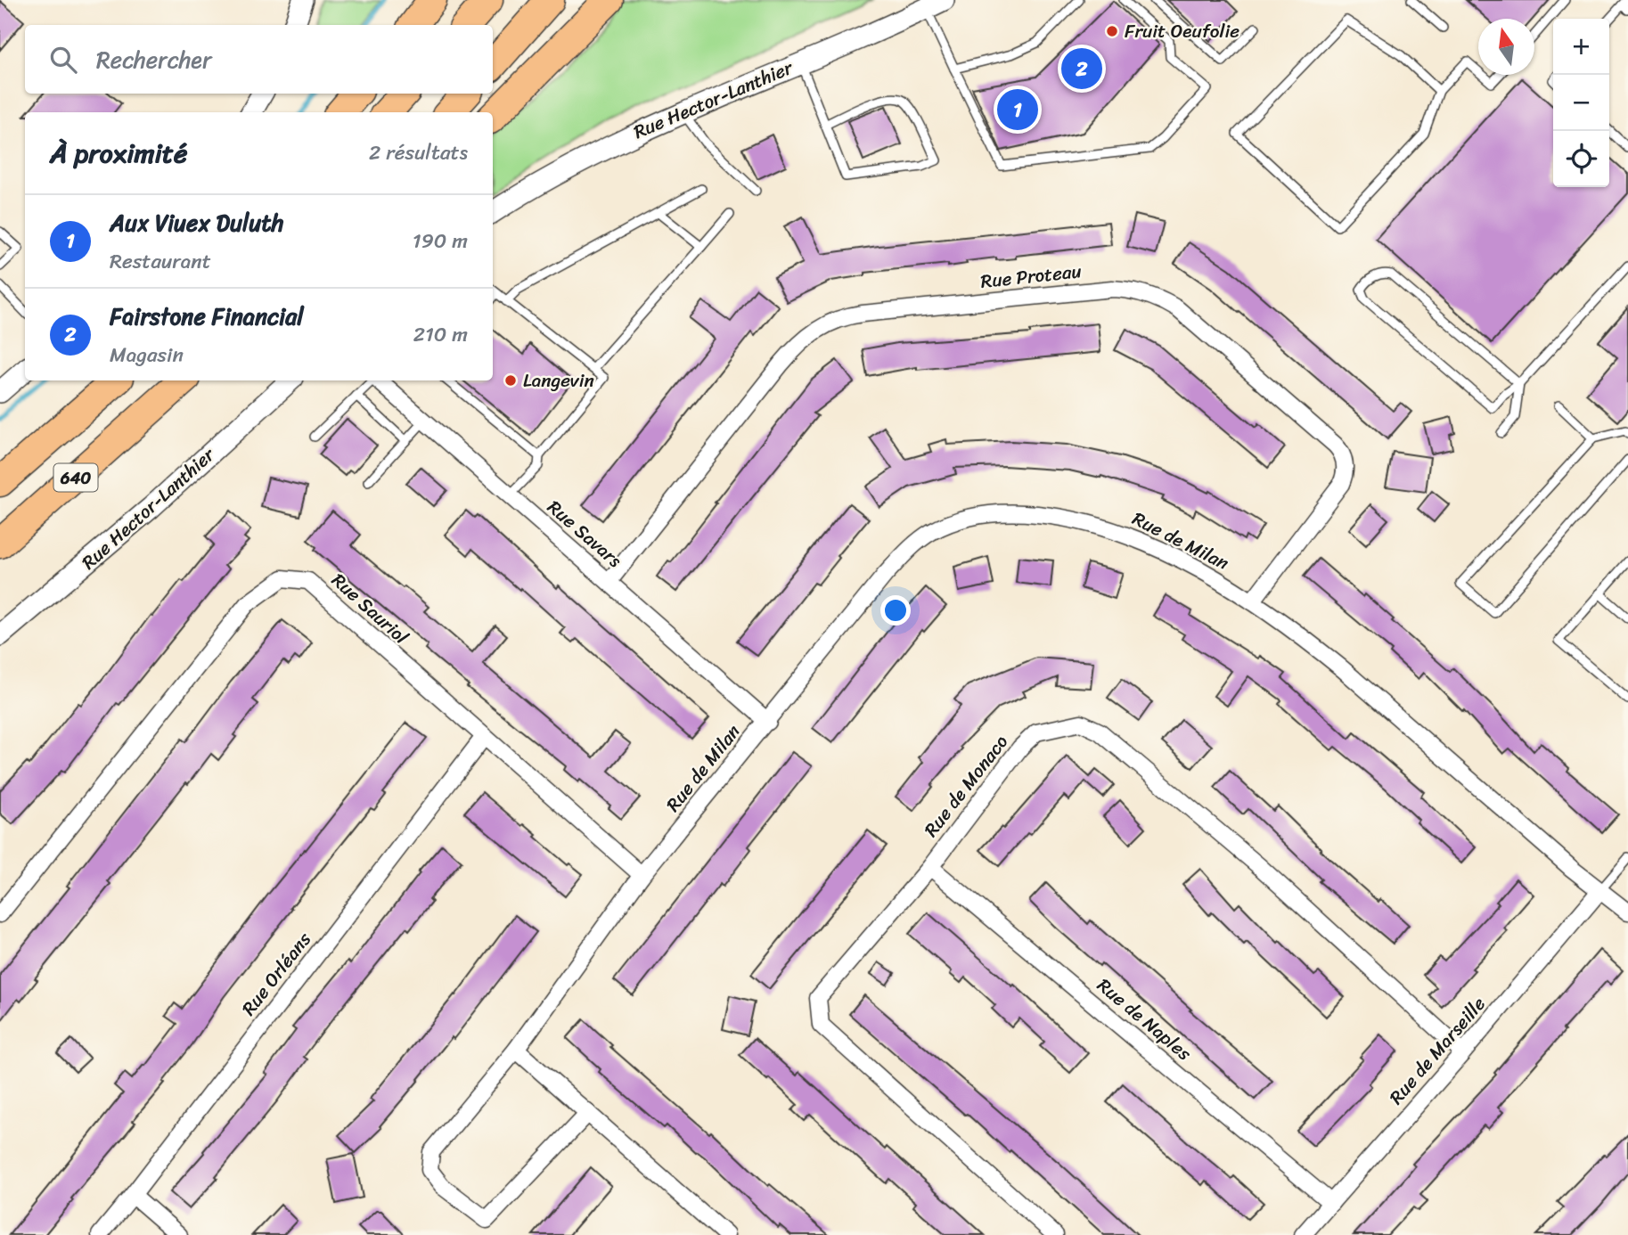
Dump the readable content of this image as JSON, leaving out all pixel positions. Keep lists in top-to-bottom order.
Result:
{
  "streets": {
    "highway": ["640"],
    "street": [
      "Rue Hector-Lanthier",
      "Rue Proteau",
      "Rue Savars",
      "Rue de Milan",
      "Rue Sauriol",
      "Rue de Monaco",
      "Rue Orléans",
      "Rue de Naples",
      "Rue de Marseille"
    ]
  },
  "crossings": [
    ["Rue Proteau", "Rue Savars"],
    ["Rue Proteau", "Rue de Milan"],
    ["Rue Savars", "Rue de Milan"],
    ["Rue de Milan", "Rue Sauriol"],
    ["Rue de Milan", "Rue de Marseille"],
    ["Rue Sauriol", "Rue Orléans"],
    ["Rue de Monaco", "Rue de Naples"],
    ["Rue de Monaco", "Rue de Marseille"],
    ["Rue de Naples", "Rue de Marseille"]
  ],
  "places": ["Fruit Oeufolie", "Langevin"],
  "north": "top",
  "page": {
    "map_buttons": ["+", "−"],
    "search": "Rechercher",
    "pins": ["2", "1"],
    "heading": ["À proximité", "2 résultats"],
    "list": [
      {
        "mark": "1",
        "name": "Aux Viuex Duluth",
        "note": "Restaurant",
        "value": "190 m"
      },
      {
        "mark": "2",
        "name": "Fairstone Financial",
        "note": "Magasin",
        "value": "210 m"
      }
    ]
  }
}
